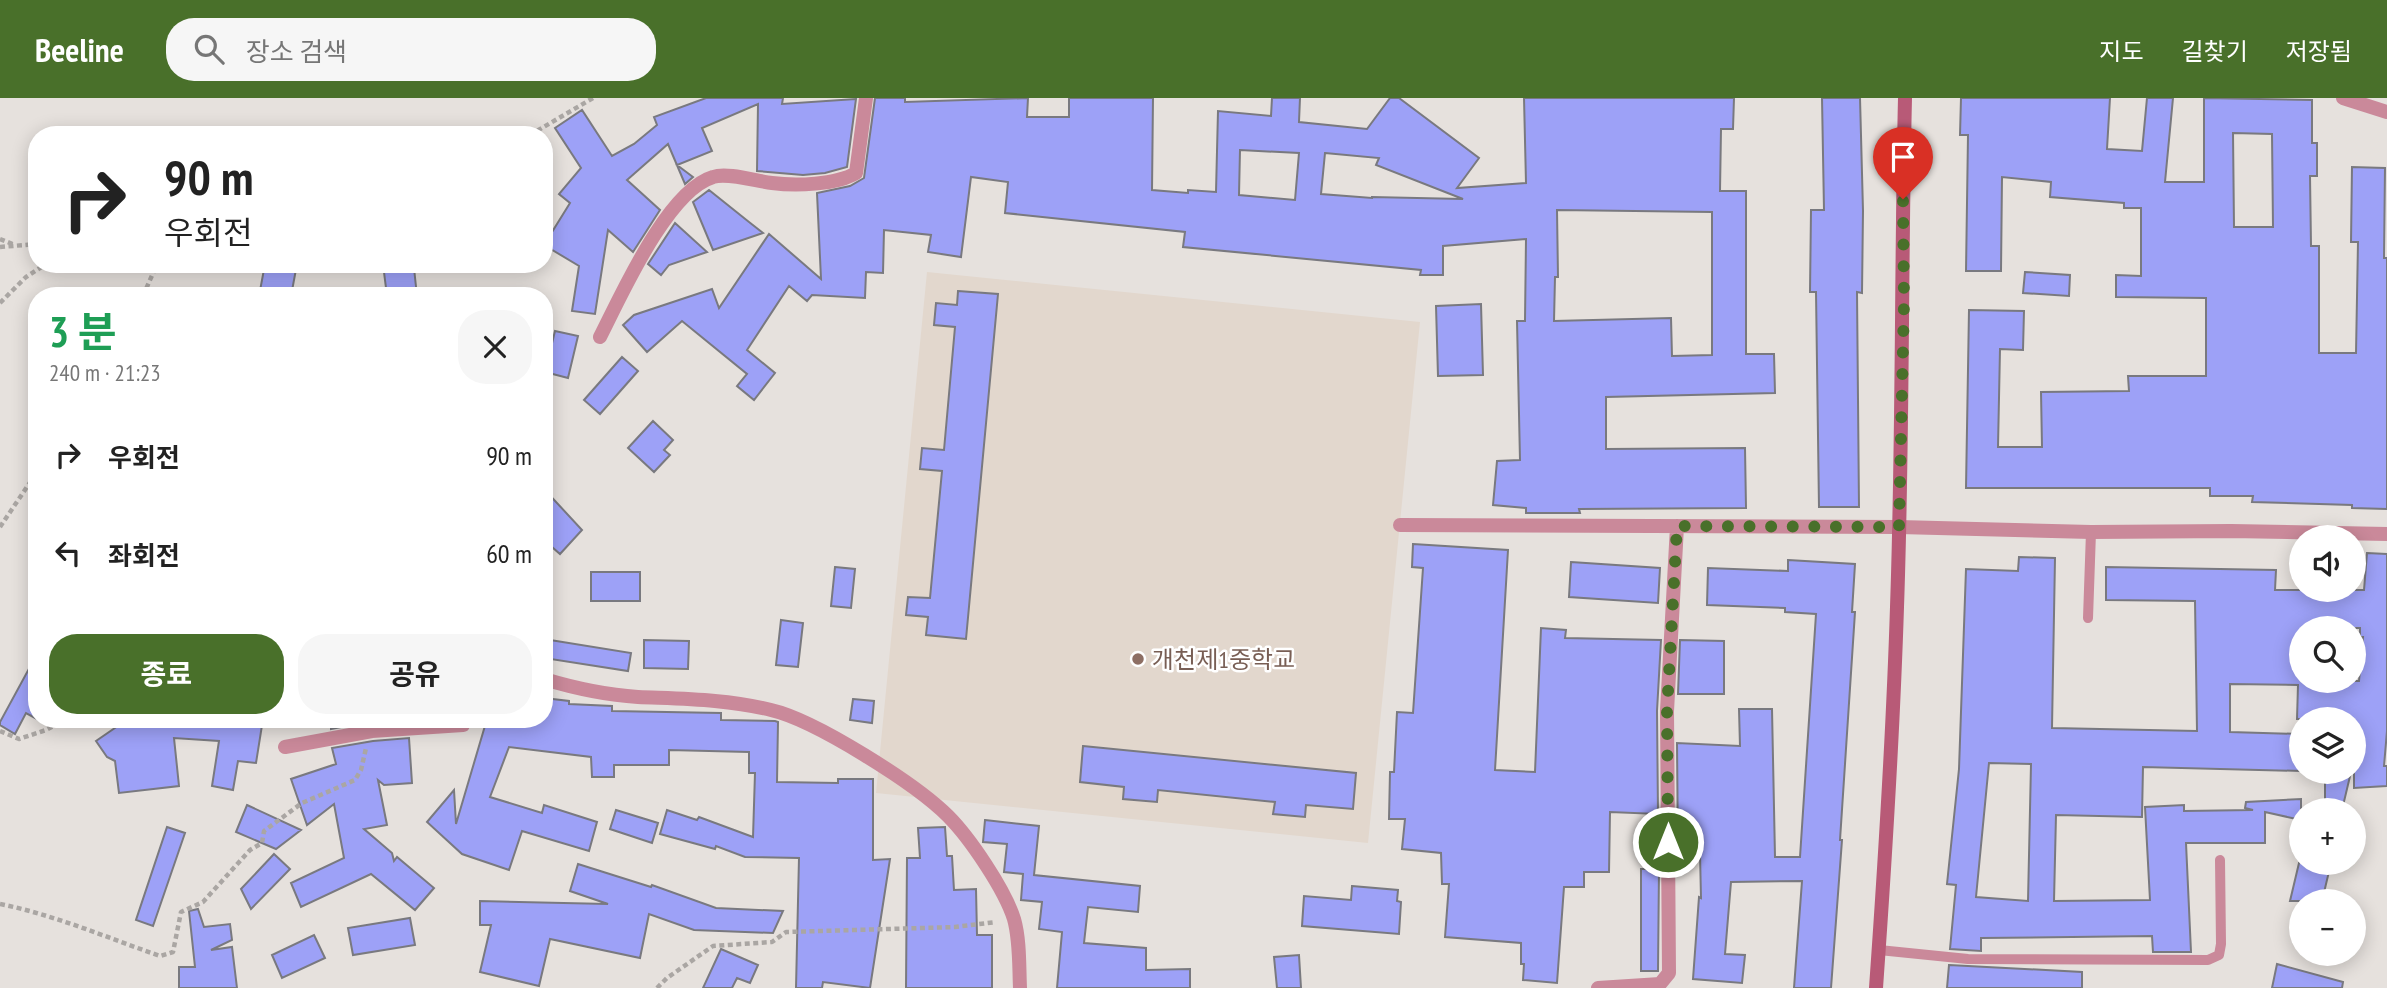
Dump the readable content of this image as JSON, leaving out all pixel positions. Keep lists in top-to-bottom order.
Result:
{
  "places": ["개천제1중학교"],
  "page": {
    "header": "Beeline",
    "search": "장소 검색",
    "nav": ["지도", "길찾기", "저장됨"],
    "turn": ["90 m", "우회전"],
    "heading": ["3 분", "240 m · 21:23"],
    "list": [
      {
        "name": "우회전",
        "value": "90 m"
      },
      {
        "name": "좌회전",
        "value": "60 m"
      }
    ],
    "map_buttons": ["+", "−"],
    "buttons": ["종료", "공유"]
  }
}
